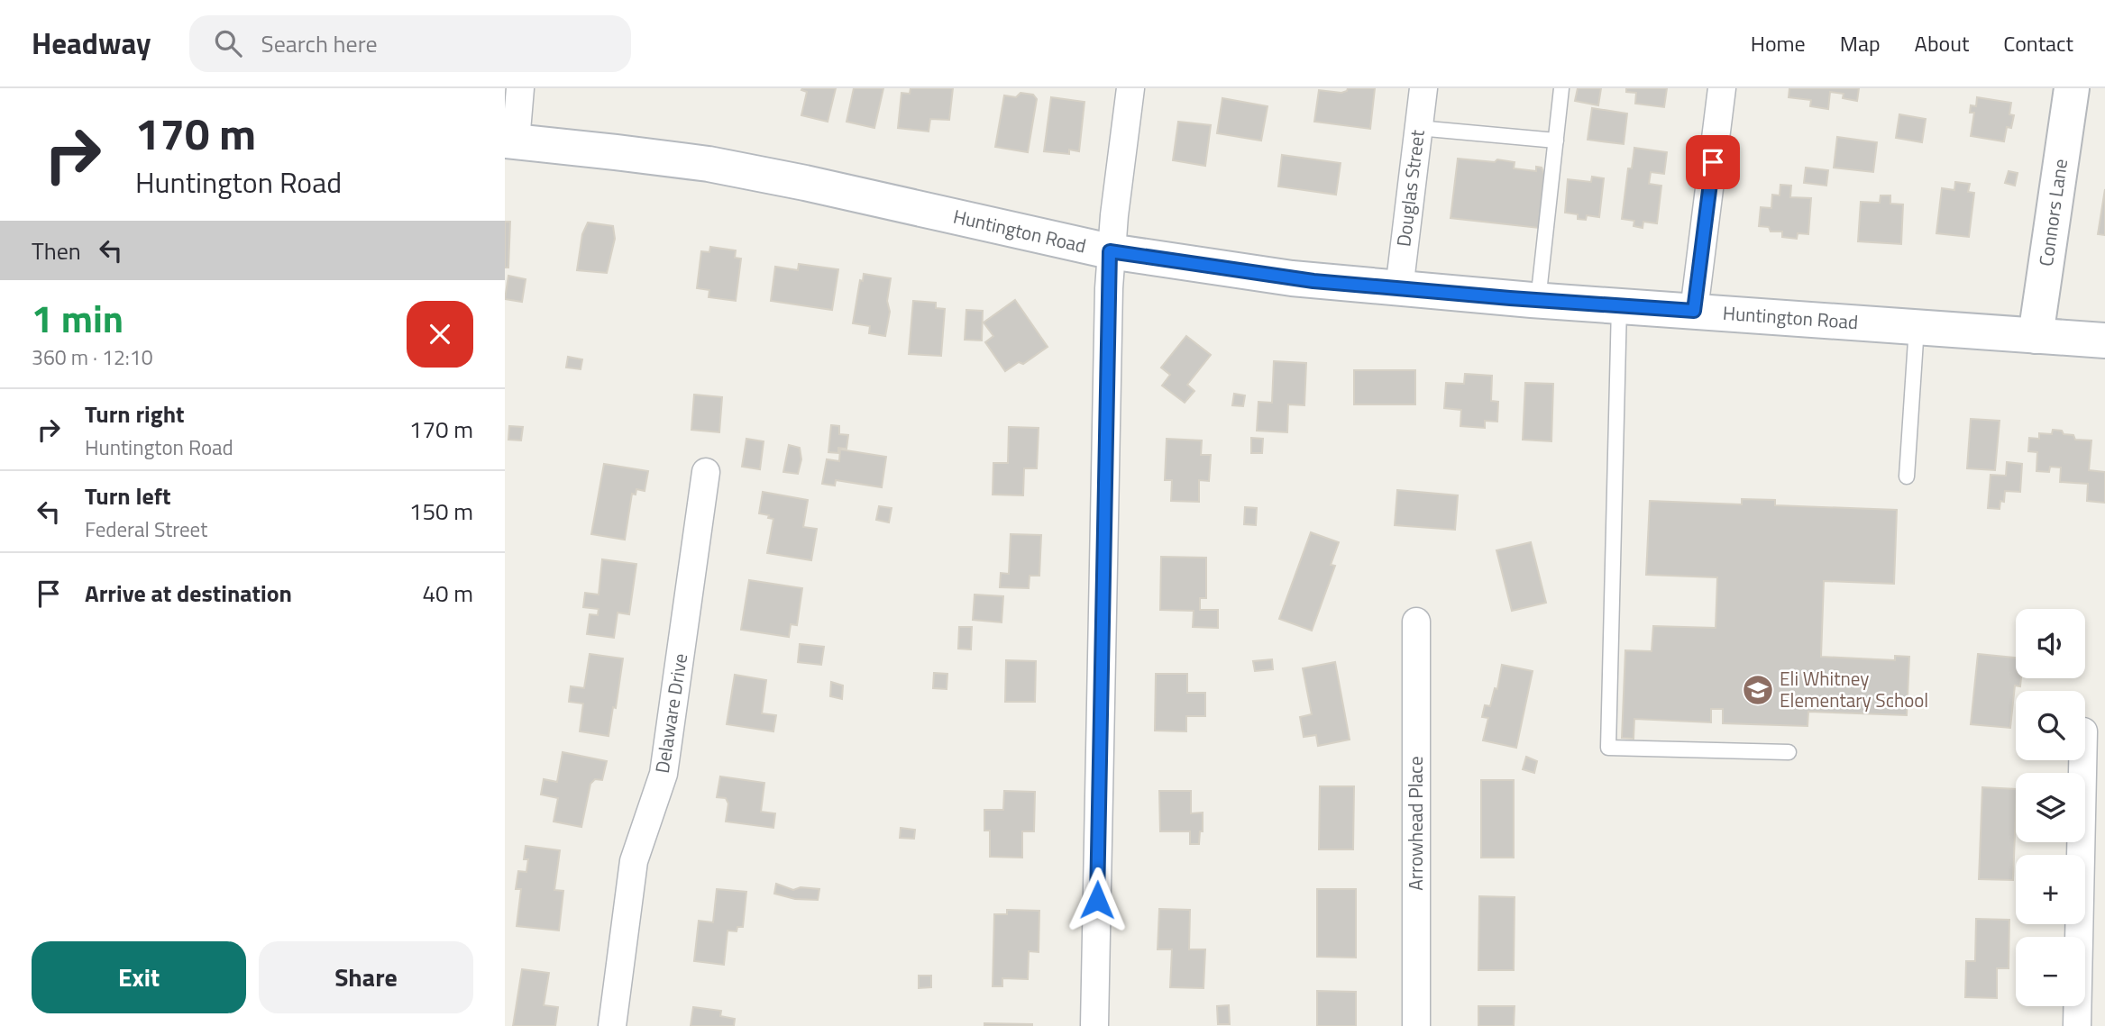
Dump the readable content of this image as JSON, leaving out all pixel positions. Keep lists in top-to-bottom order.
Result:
{
  "streets": {
    "main road": ["Connors Lane", "Huntington Road"],
    "street": ["Douglas Street", "Delaware Drive", "Arrowhead Place"]
  },
  "crossings": [
    ["Douglas Street", "Huntington Road"],
    ["Connors Lane", "Huntington Road"]
  ],
  "places": {
    "school or university": ["Eli Whitney Elementary School"]
  },
  "page": {
    "header": "Headway",
    "search": "Search here",
    "nav": [
      "Home",
      "Map",
      "About",
      "Contact"
    ],
    "turn": ["170 m", "Huntington Road"],
    "then": "Then",
    "heading": ["1 min", "360 m · 12:10"],
    "list": [
      {
        "name": "Turn right",
        "note": "Huntington Road",
        "value": "170 m"
      },
      {
        "name": "Turn left",
        "note": "Federal Street",
        "value": "150 m"
      },
      {
        "name": "Arrive at destination",
        "value": "40 m"
      }
    ],
    "map_buttons": ["+", "−"],
    "buttons": ["Exit", "Share"]
  }
}
